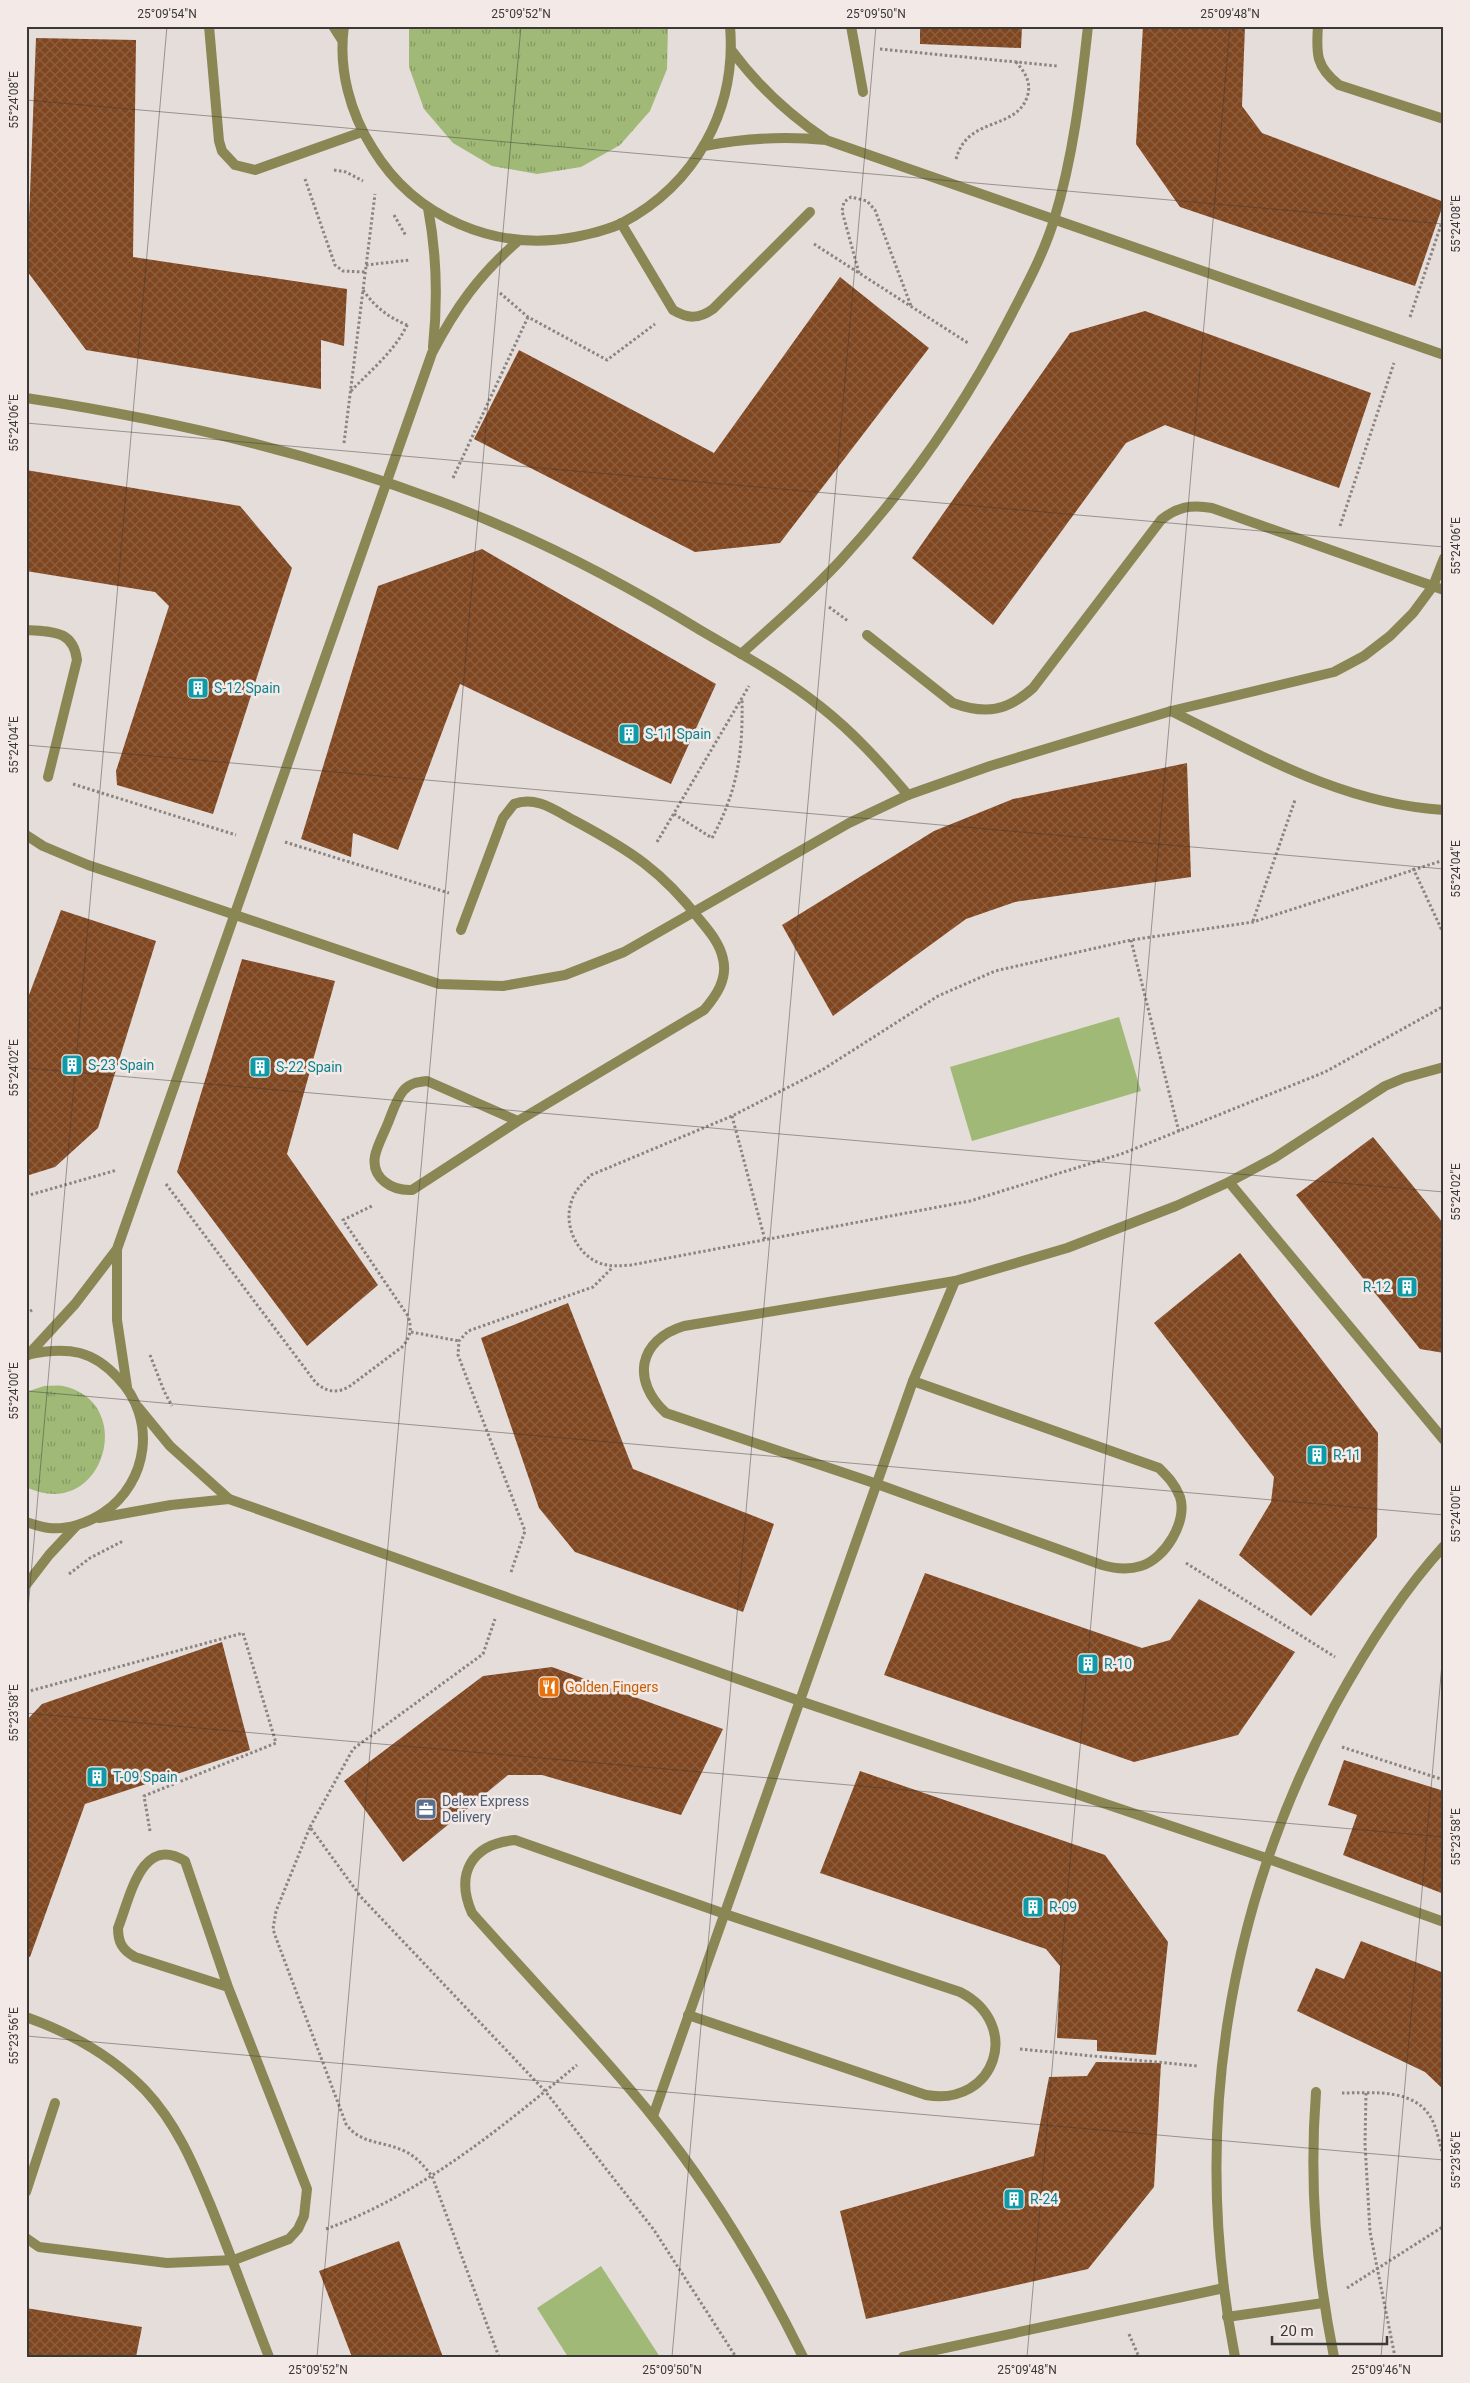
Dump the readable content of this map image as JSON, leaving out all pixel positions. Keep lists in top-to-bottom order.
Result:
{
  "places": {
    "building": [
      "S-12 Spain",
      "S-11 Spain",
      "S-23 Spain",
      "S-22 Spain",
      "R-12",
      "R-11",
      "R-10",
      "T-09 Spain",
      "R-09",
      "R-24"
    ],
    "restaurant": ["Golden Fingers"],
    "office": ["Delex Express Delivery"]
  },
  "scale_bar": "20 m",
  "coordinates": [
    "25°09'54\"N",
    "25°09'52\"N",
    "25°09'50\"N",
    "25°09'48\"N",
    "55°24'08\"E",
    "55°24'06\"E",
    "55°24'04\"E",
    "55°24'02\"E",
    "55°24'00\"E",
    "55°23'58\"E",
    "55°23'56\"E",
    "25°09'46\"N"
  ]
}
